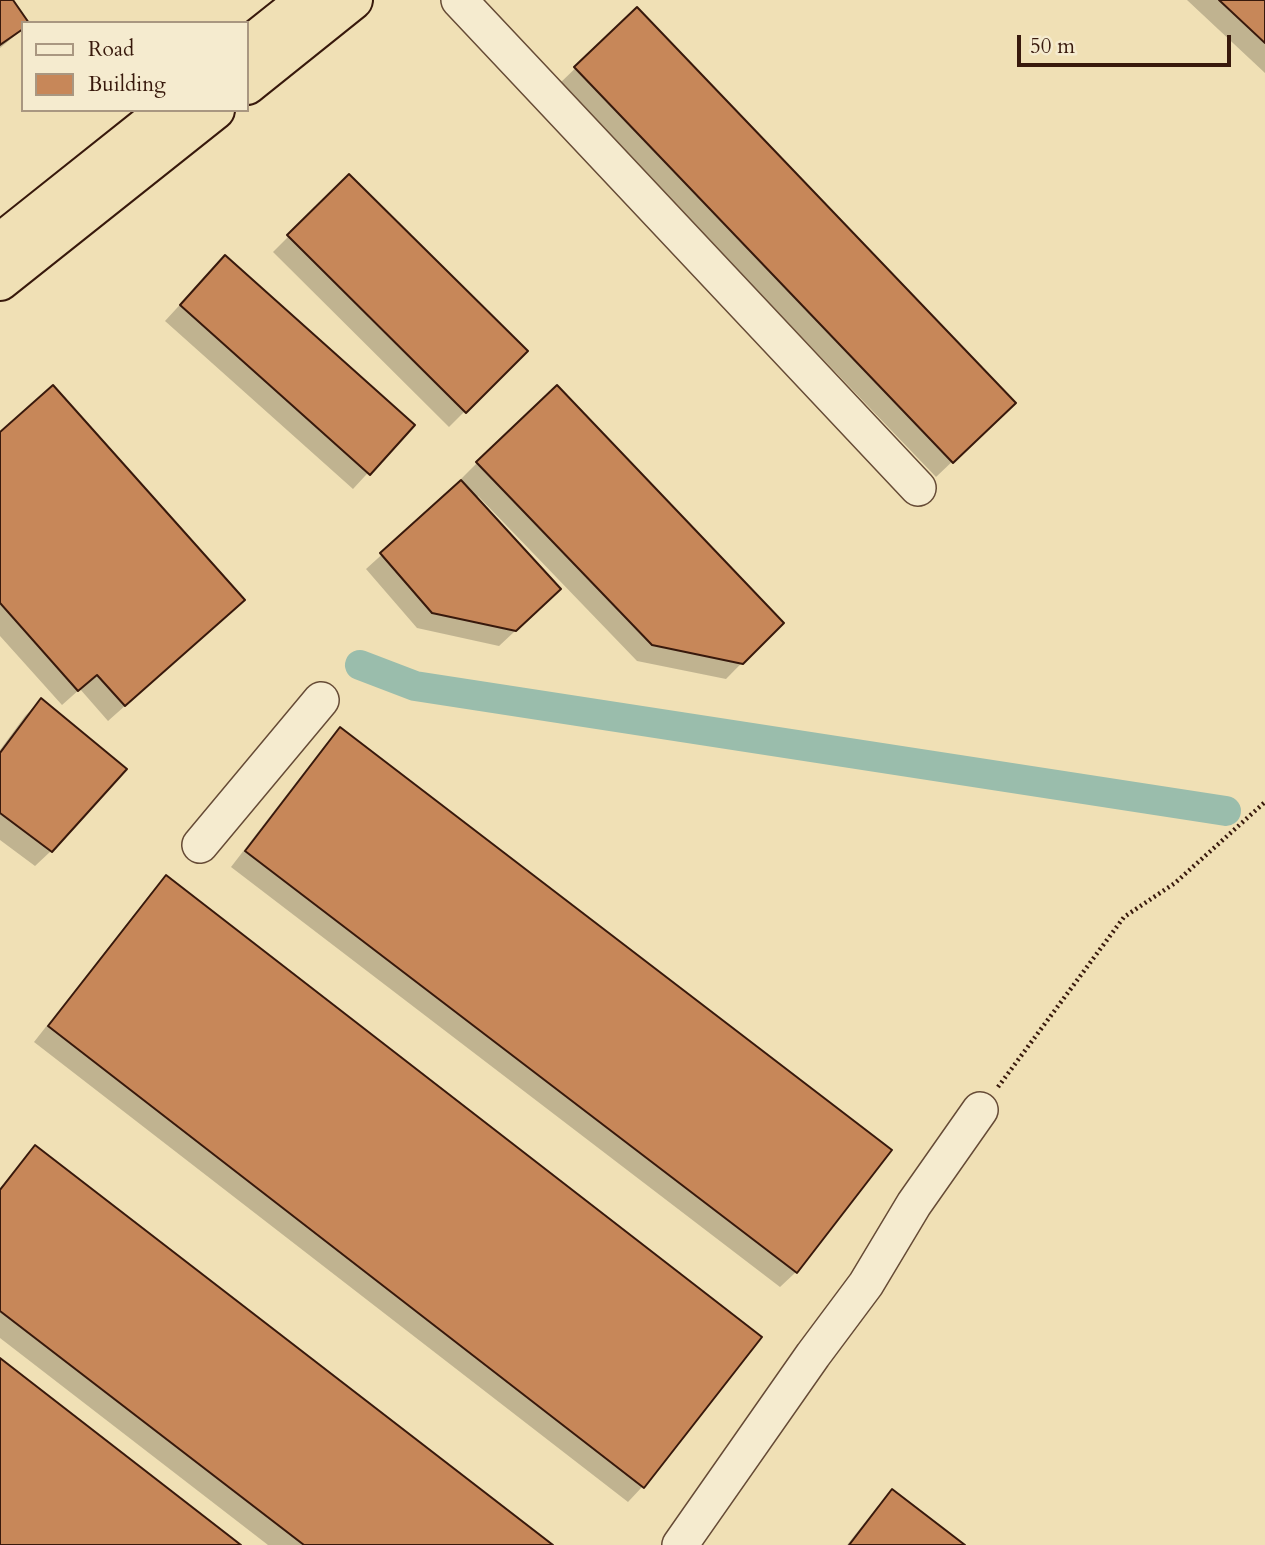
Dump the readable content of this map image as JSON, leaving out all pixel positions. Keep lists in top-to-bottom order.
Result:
{
  "legend": ["Road", "Building"],
  "scale_bar": "50 m"
}
